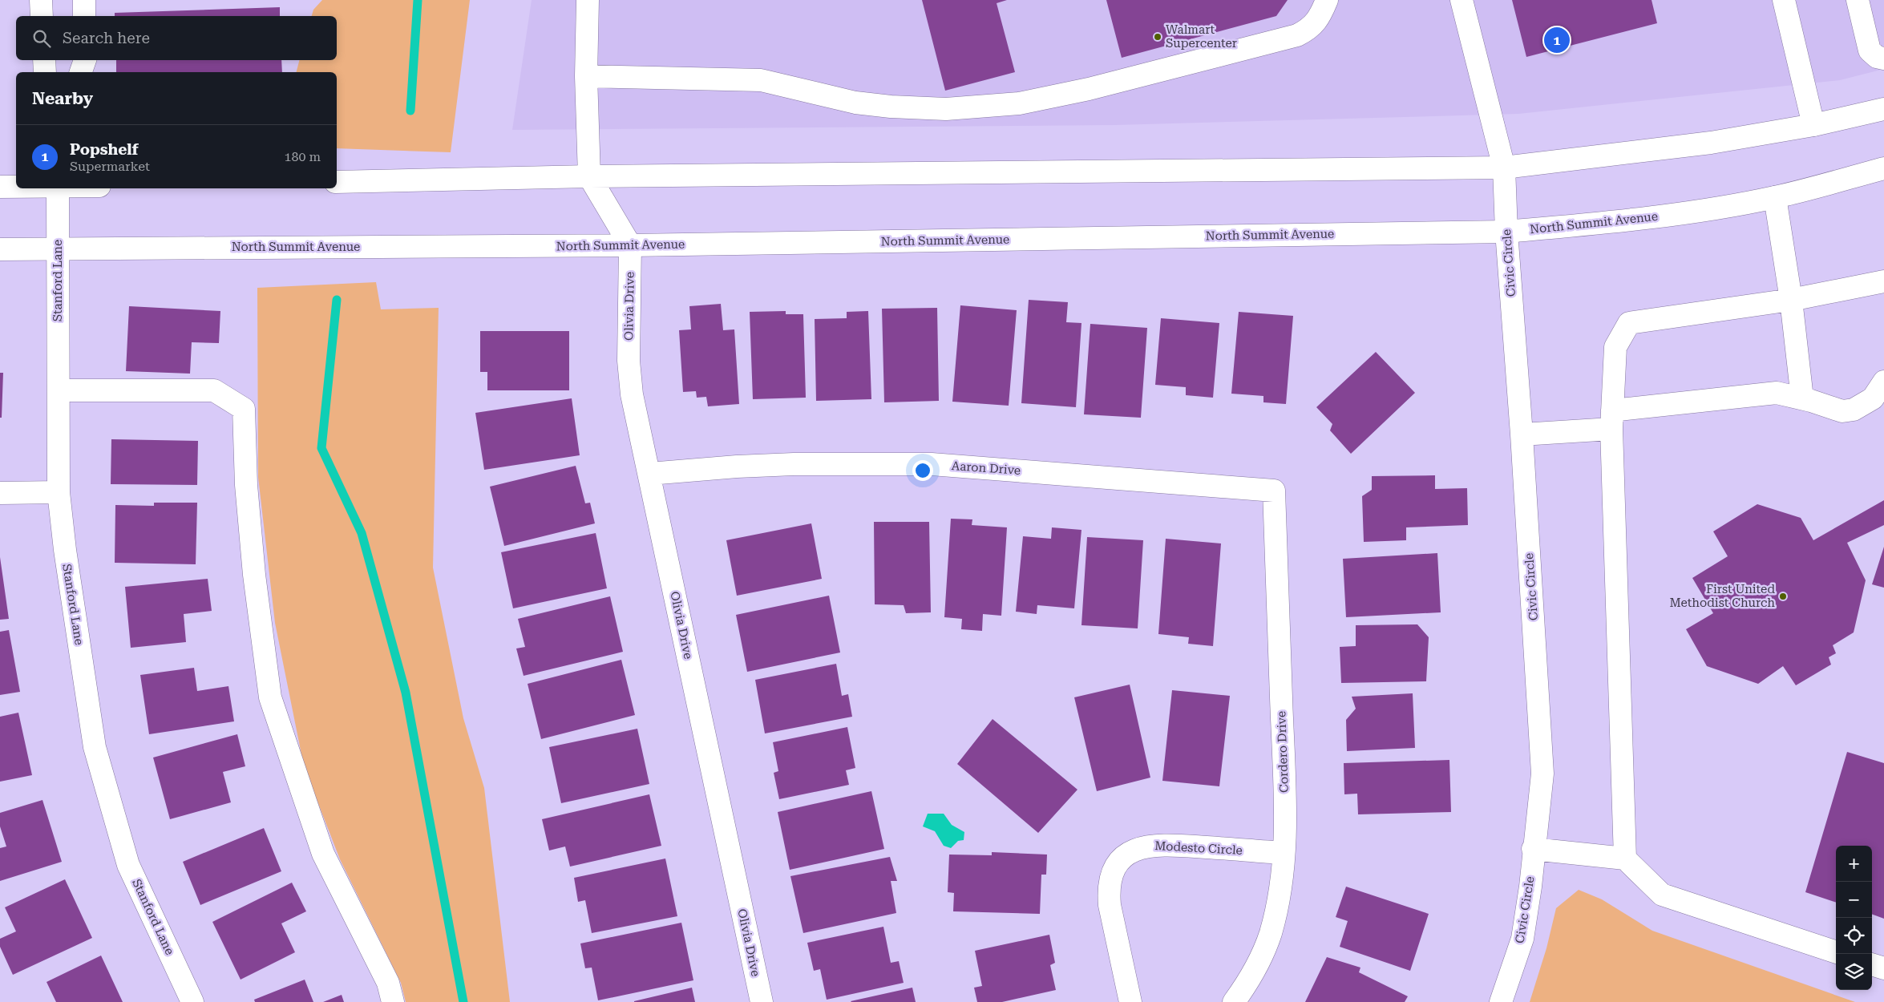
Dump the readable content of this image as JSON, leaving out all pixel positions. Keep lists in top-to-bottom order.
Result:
{
  "streets": {
    "street": [
      "North Summit Avenue",
      "Civic Circle",
      "Stanford Lane",
      "Olivia Drive",
      "Aaron Drive",
      "Cordero Drive",
      "Modesto Circle"
    ]
  },
  "crossings": [
    ["North Summit Avenue", "Civic Circle"],
    ["North Summit Avenue", "Stanford Lane"],
    ["North Summit Avenue", "Olivia Drive"],
    ["Olivia Drive", "Aaron Drive"],
    ["Aaron Drive", "Cordero Drive"],
    ["Cordero Drive", "Modesto Circle"]
  ],
  "places": ["Walmart Supercenter", "First United Methodist Church"],
  "page": {
    "search": "Search here",
    "pins": "1",
    "heading": "Nearby",
    "list": [
      {
        "mark": "1",
        "name": "Popshelf",
        "note": "Supermarket",
        "value": "180 m"
      }
    ],
    "map_buttons": ["+", "−"]
  }
}
